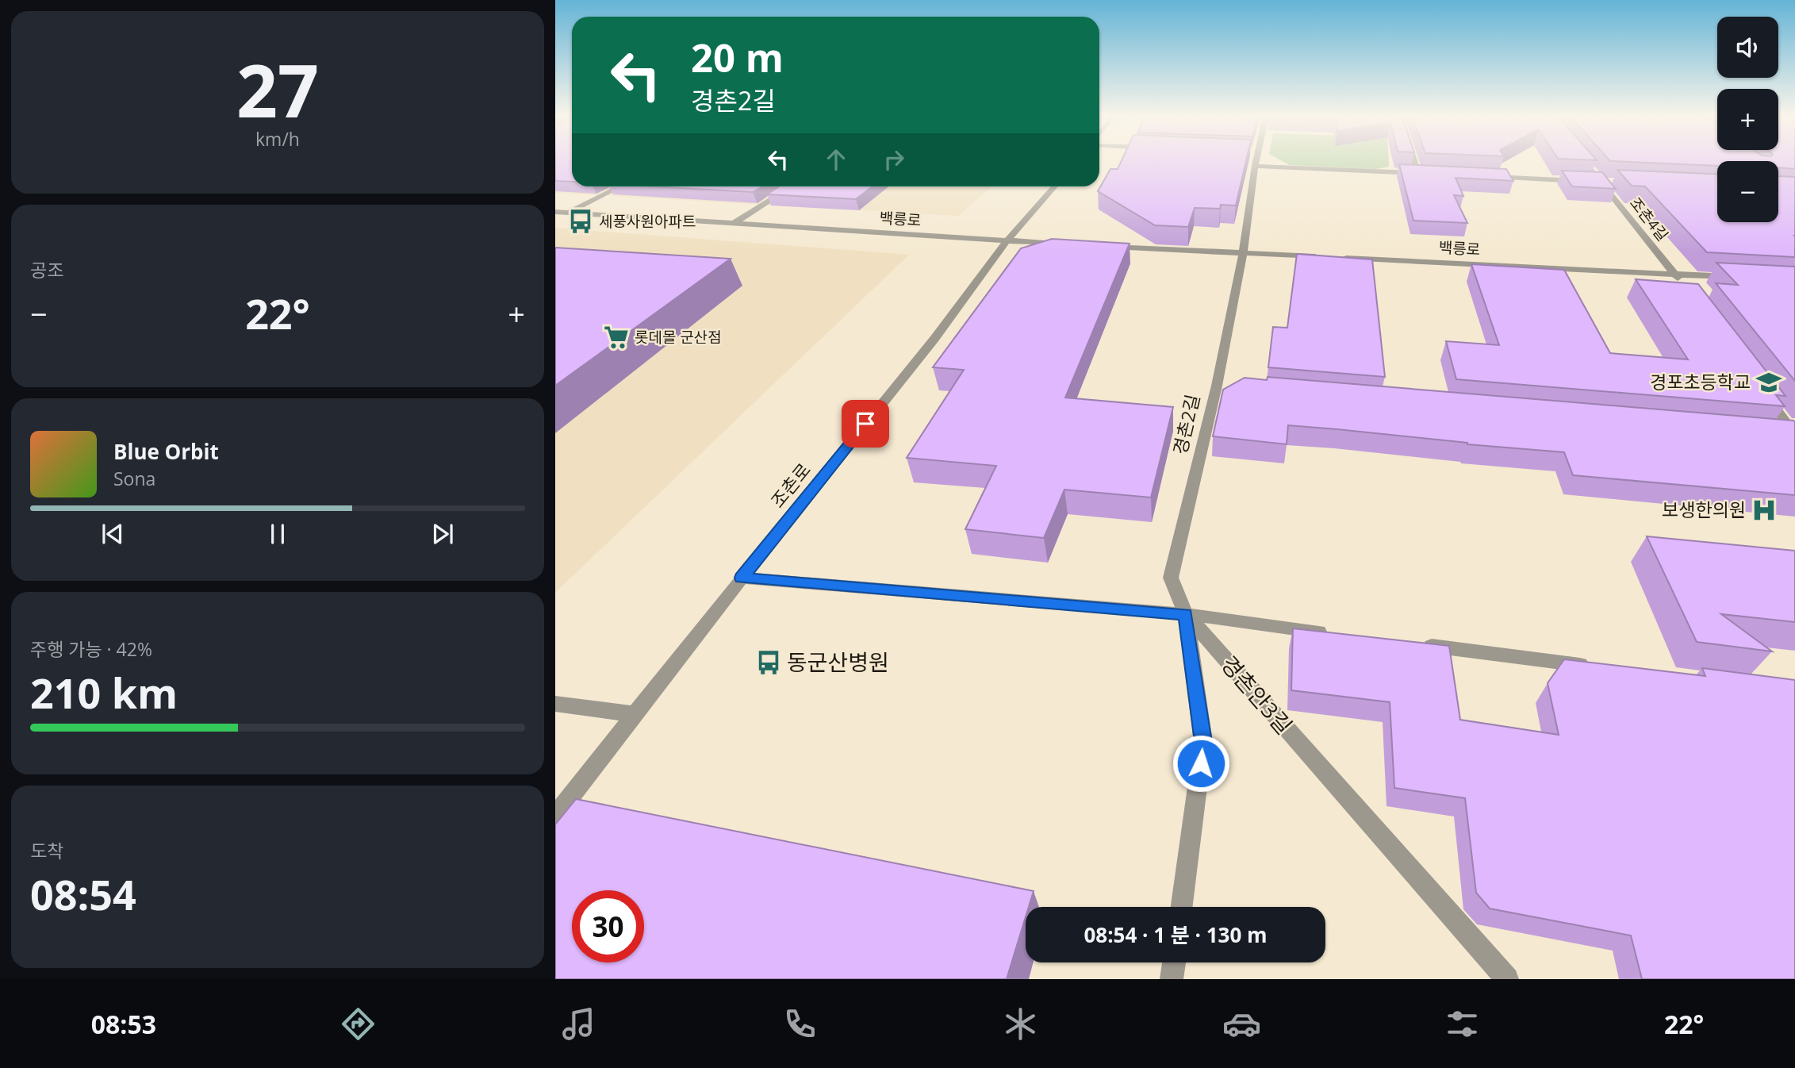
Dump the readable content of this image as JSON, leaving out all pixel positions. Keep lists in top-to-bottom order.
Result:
{
  "streets": {
    "street": [
      "백릉로",
      "조촌4길",
      "경촌2길",
      "조촌로",
      "경촌안3길"
    ]
  },
  "crossings": [
    ["백릉로", "조촌4길"],
    ["백릉로", "조촌로"],
    ["경촌2길", "경촌안3길"]
  ],
  "places": {
    "bus stop": ["세풍사원아파트", "동군산병원"],
    "supermarket": ["롯데몰 군산점"],
    "school or university": ["경포초등학교"],
    "hospital": ["보생한의원"]
  },
  "page": {
    "tile": [
      ["27", "km/h"],
      "공조",
      ["주행 가능 · 42%", "210 km"],
      ["도착", "08:54"]
    ],
    "map_buttons": ["+", "−"],
    "turn": ["20 m", "경촌2길"],
    "heat": ["−", "22°", "+"],
    "song": ["Blue Orbit", "Sona"],
    "limit": "30",
    "trip": "08:54 · 1 분 · 130 m",
    "tabs": ["08:53", "22°"]
  }
}
